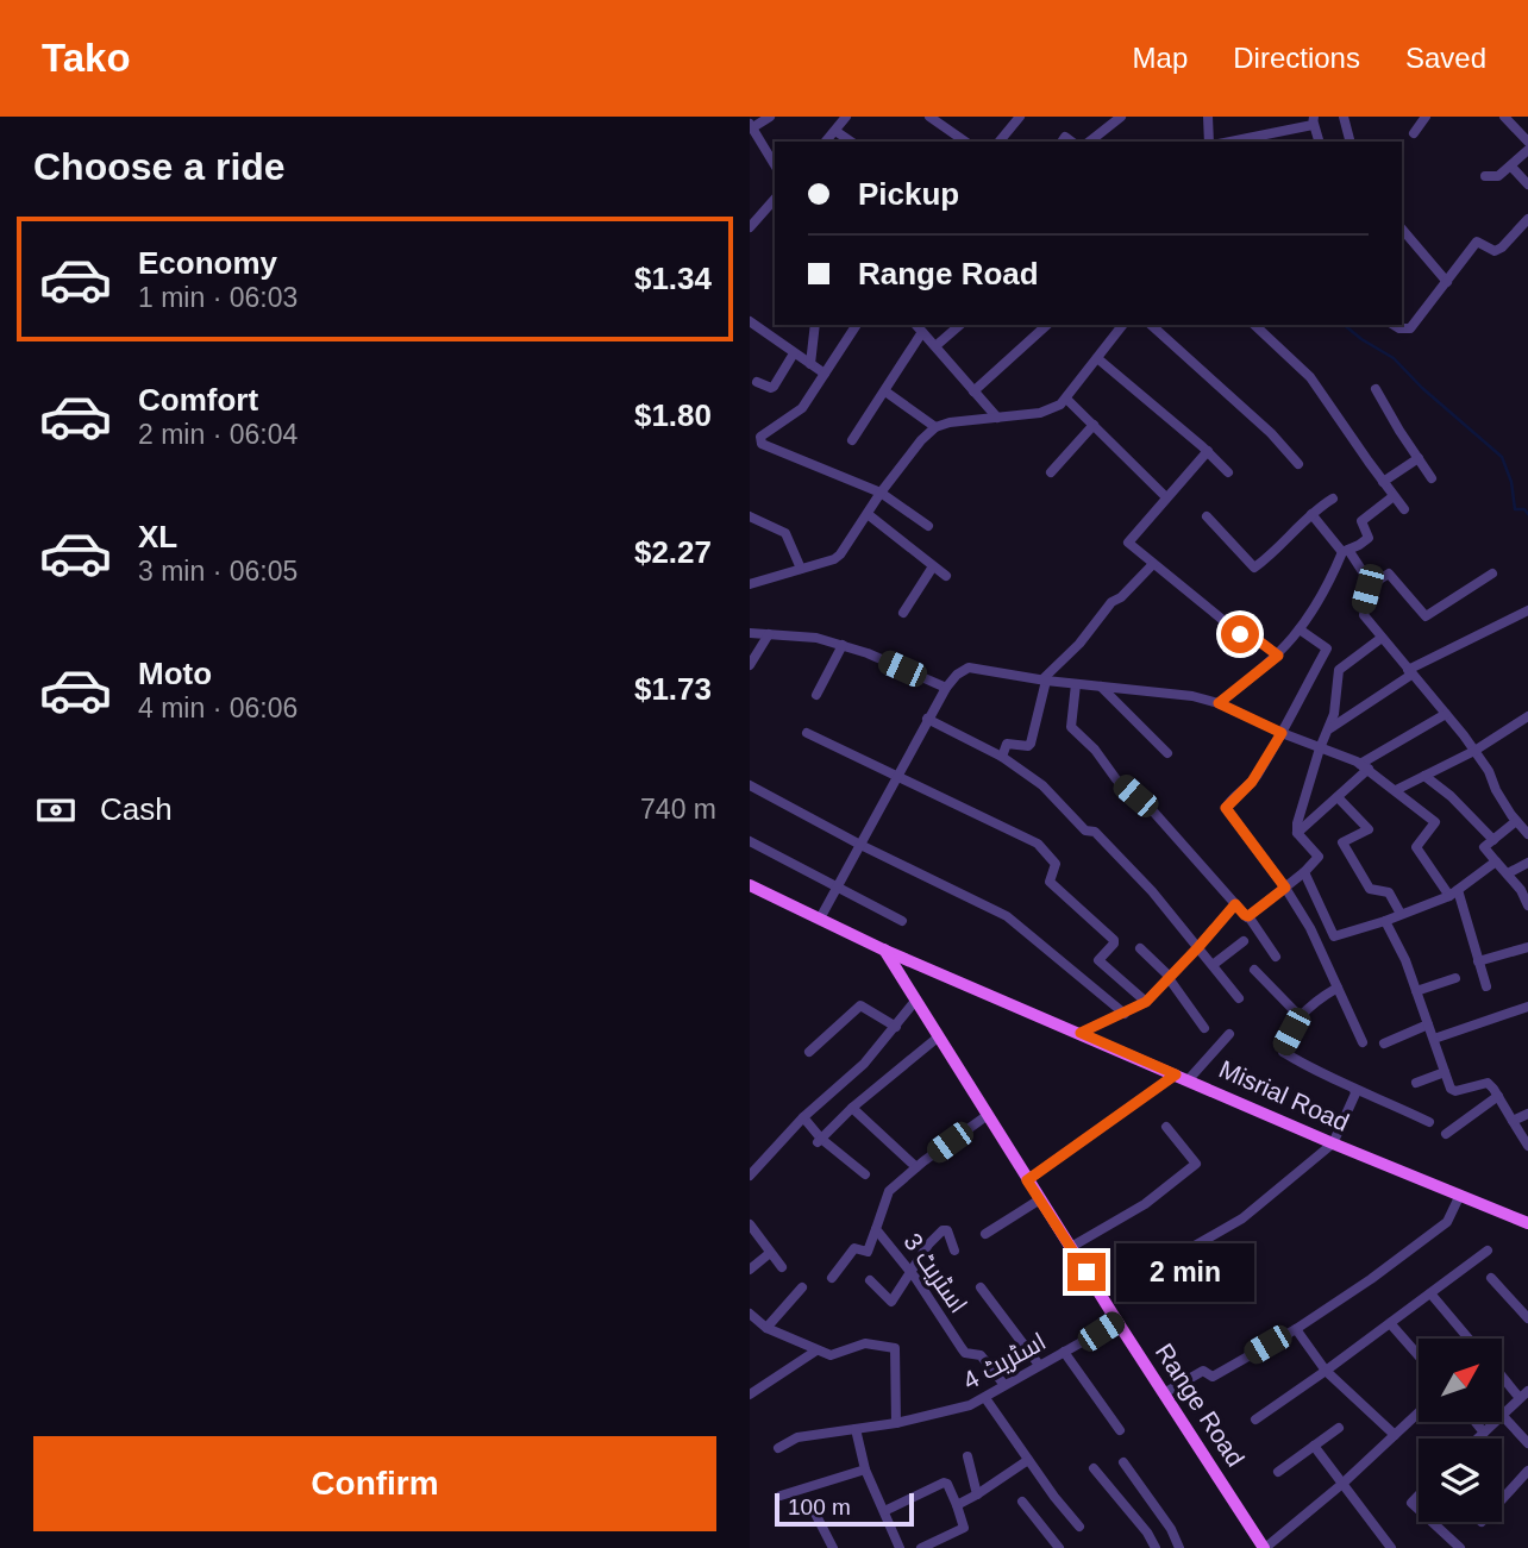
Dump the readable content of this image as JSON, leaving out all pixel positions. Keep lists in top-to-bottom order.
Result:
{
  "streets": {
    "main road": ["Misrial Road", "Range Road"],
    "street": ["اسٹریٹ 3", "اسٹریٹ 4"]
  },
  "crossings": [
    ["Misrial Road", "Range Road"],
    ["اسٹریٹ 3", "اسٹریٹ 4"],
    ["اسٹریٹ 3", "Range Road"],
    ["اسٹریٹ 4", "Range Road"]
  ],
  "scale_bar": "100 m",
  "north": "top right",
  "page": {
    "header": "Tako",
    "nav": ["Map", "Directions", "Saved"],
    "heading": "Choose a ride",
    "banner": ["Pickup", "Range Road"],
    "list": [
      {
        "name": "Economy",
        "note": "1 min · 06:03",
        "value": "$1.34"
      },
      {
        "name": "Comfort",
        "note": "2 min · 06:04",
        "value": "$1.80"
      },
      {
        "name": "XL",
        "note": "3 min · 06:05",
        "value": "$2.27"
      },
      {
        "name": "Moto",
        "note": "4 min · 06:06",
        "value": "$1.73"
      }
    ],
    "pay": ["Cash", "740 m"],
    "bubble": "2 min",
    "buttons": "Confirm",
    "scale": "100 m"
  }
}
